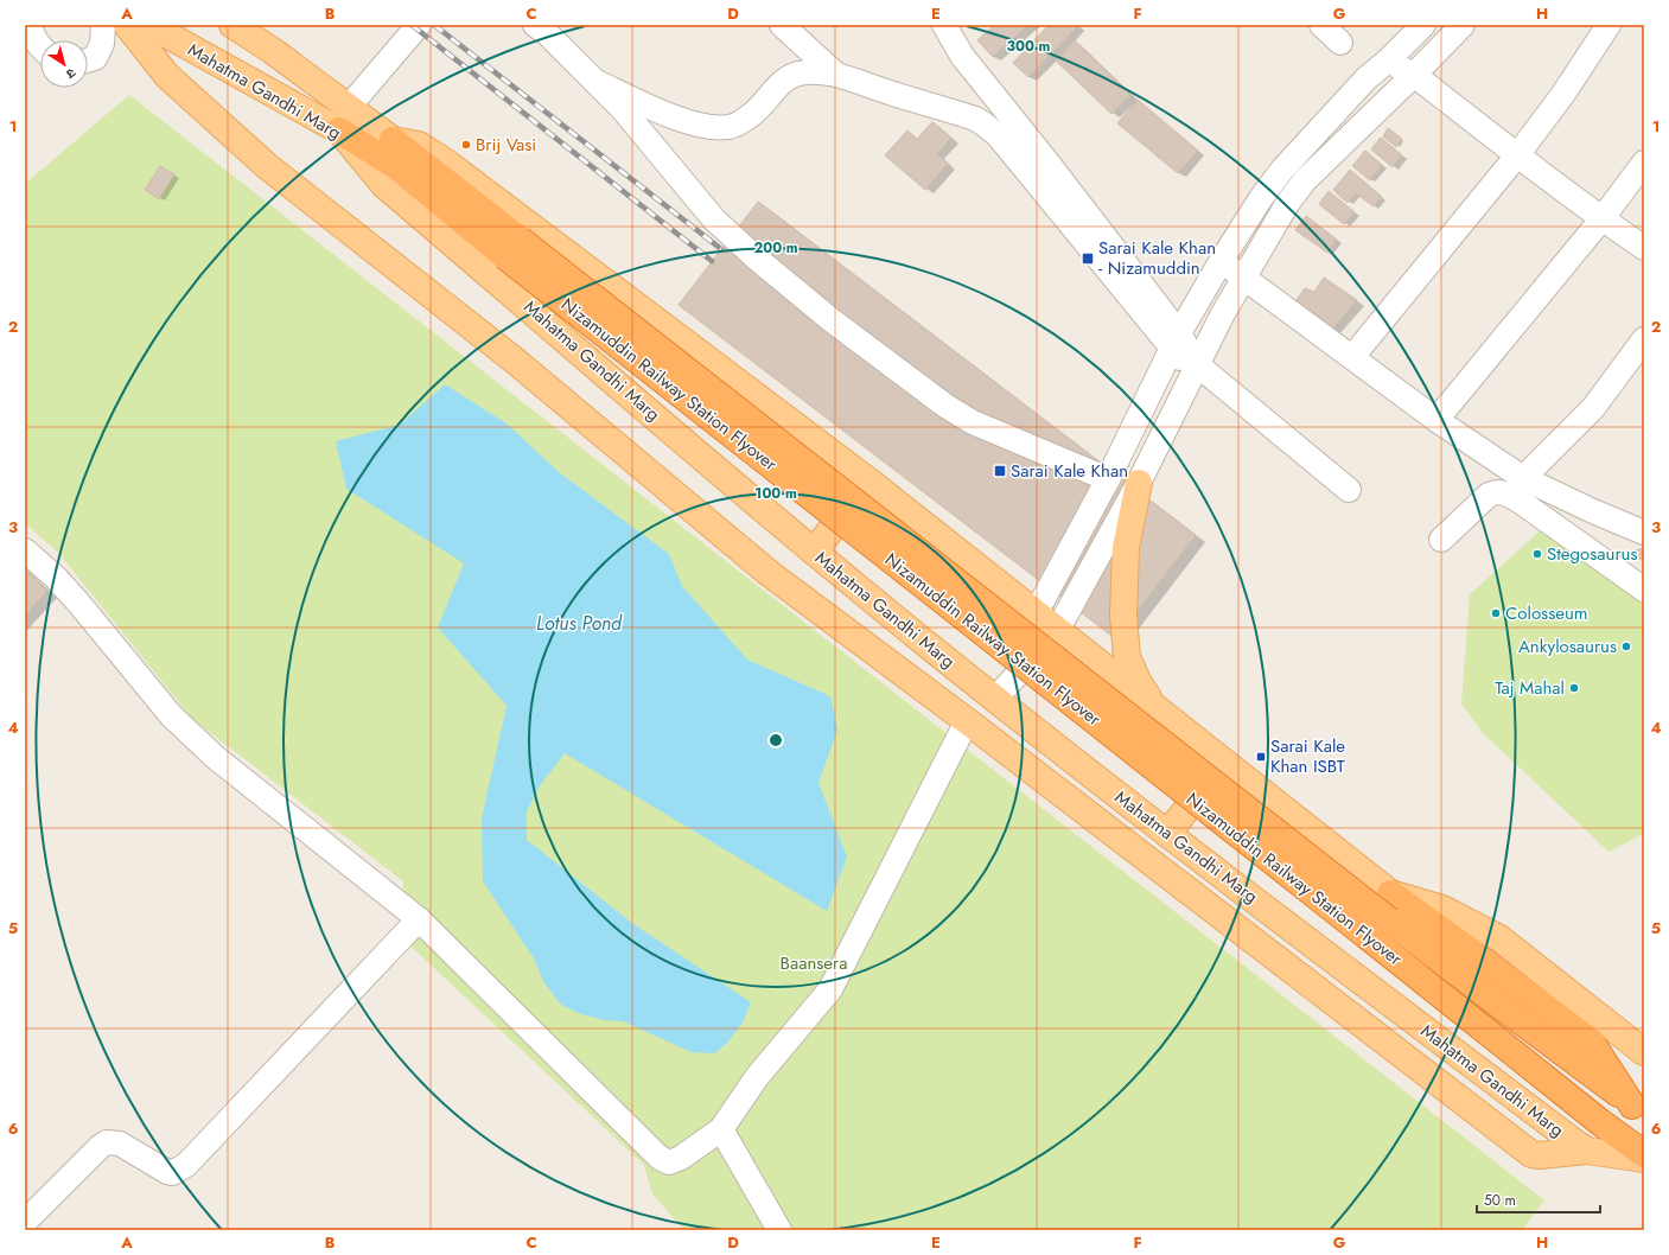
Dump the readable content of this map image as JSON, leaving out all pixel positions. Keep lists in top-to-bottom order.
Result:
{
  "streets": {
    "highway": ["Nizamuddin Railway Station Flyover"],
    "main road": ["Mahatma Gandhi Marg"]
  },
  "crossings": [
    ["Mahatma Gandhi Marg", "Nizamuddin Railway Station Flyover"]
  ],
  "water": ["Lotus Pond"],
  "parks": ["Baansera"],
  "places": {
    "other": [
      "Brij Vasi",
      "Stegosaurus",
      "Colosseum",
      "Ankylosaurus",
      "Taj Mahal"
    ],
    "transit": ["Sarai Kale Khan - Nizamuddin", "Sarai Kale Khan", "Sarai Kale Khan ISBT"]
  },
  "scale_bar": "50 m",
  "north": "bottom right",
  "grid": {
    "columns": [
      "A",
      "B",
      "C",
      "D",
      "E",
      "F",
      "G",
      "H"
    ],
    "rows": [
      "1",
      "2",
      "3",
      "4",
      "5",
      "6"
    ]
  },
  "rings": ["300 m", "200 m", "100 m"]
}
